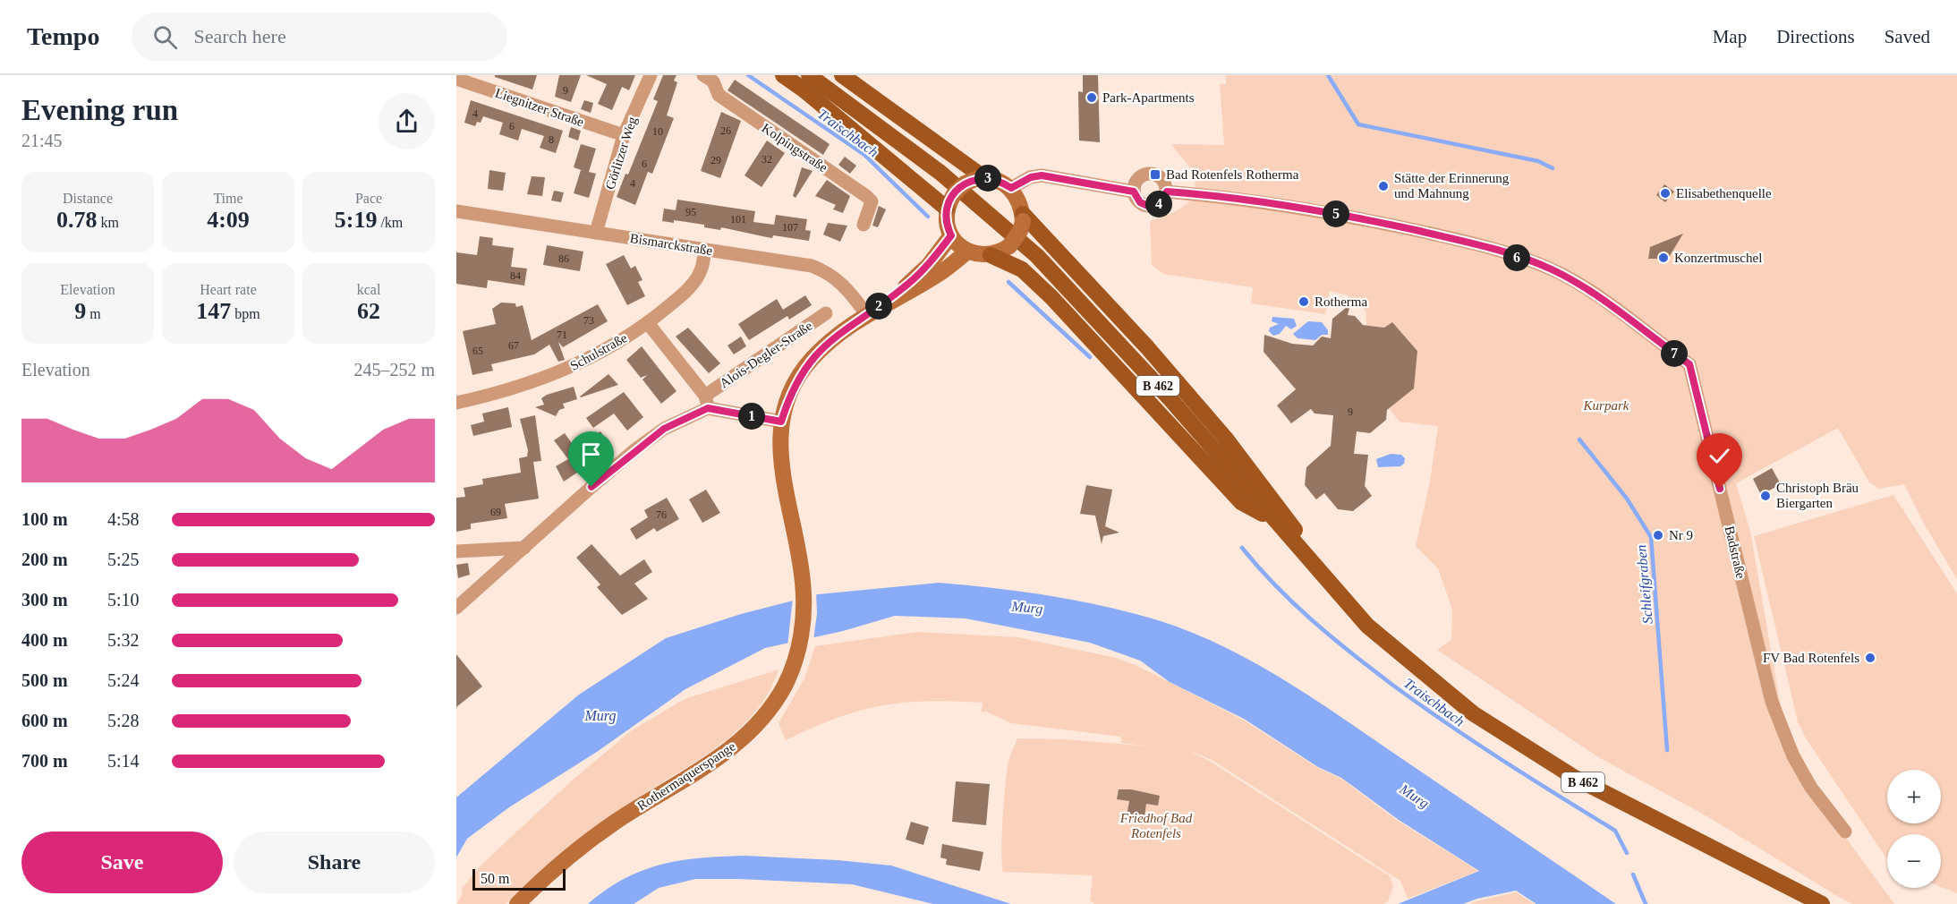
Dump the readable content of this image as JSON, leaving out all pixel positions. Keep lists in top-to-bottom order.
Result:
{
  "streets": {
    "main road": ["B 462"],
    "street": [
      "Liegnitzer Straße",
      "Kolpingstraße",
      "Görlitzer Weg",
      "Bismarckstraße",
      "Schulstraße",
      "Alois-Degler-Straße",
      "Badstraße",
      "Rothermaquerspange"
    ]
  },
  "crossings": [
    ["Liegnitzer Straße", "Görlitzer Weg"],
    ["Görlitzer Weg", "Bismarckstraße"],
    ["Bismarckstraße", "Schulstraße"],
    ["Schulstraße", "Alois-Degler-Straße"],
    ["Alois-Degler-Straße", "Rothermaquerspange"]
  ],
  "water": ["Traischbach", "Schleifgraben", "Murg"],
  "parks": ["Kurpark", "Friedhof Bad Rotenfels"],
  "places": {
    "other": [
      "Park-Apartments",
      "Stätte der Erinnerung und Mahnung",
      "Elisabethenquelle",
      "Konzertmuschel",
      "Rotherma",
      "Christoph Bräu Biergarten",
      "Nr 9",
      "FV Bad Rotenfels"
    ],
    "transit": ["Bad Rotenfels Rotherma"]
  },
  "house_numbers": [
    "9",
    "4",
    "6",
    "26",
    "10",
    "8",
    "32",
    "29",
    "6",
    "4",
    "95",
    "101",
    "107",
    "86",
    "84",
    "73",
    "71",
    "67",
    "65",
    "9",
    "69",
    "76"
  ],
  "scale_bar": "50 m",
  "page": {
    "header": "Tempo",
    "search": "Search here",
    "nav": ["Map", "Directions", "Saved"],
    "heading": ["Evening run", "21:45"],
    "pins": [
      "3",
      "4",
      "5",
      "6",
      "2",
      "7",
      "1"
    ],
    "stats": [
      ["Distance", "0.78 km"],
      ["Time", "4:09"],
      ["Pace", "5:19 /km"],
      ["Elevation", "9 m"],
      ["Heart rate", "147 bpm"],
      ["kcal", "62"]
    ],
    "chart": ["Elevation", "245–252 m"],
    "list": [
      {
        "name": "100 m",
        "note": "4:58"
      },
      {
        "name": "200 m",
        "note": "5:25"
      },
      {
        "name": "300 m",
        "note": "5:10"
      },
      {
        "name": "400 m",
        "note": "5:32"
      },
      {
        "name": "500 m",
        "note": "5:24"
      },
      {
        "name": "600 m",
        "note": "5:28"
      },
      {
        "name": "700 m",
        "note": "5:14"
      }
    ],
    "map_buttons": ["+", "−"],
    "buttons": ["Save", "Share"],
    "scale": "50 m"
  }
}
